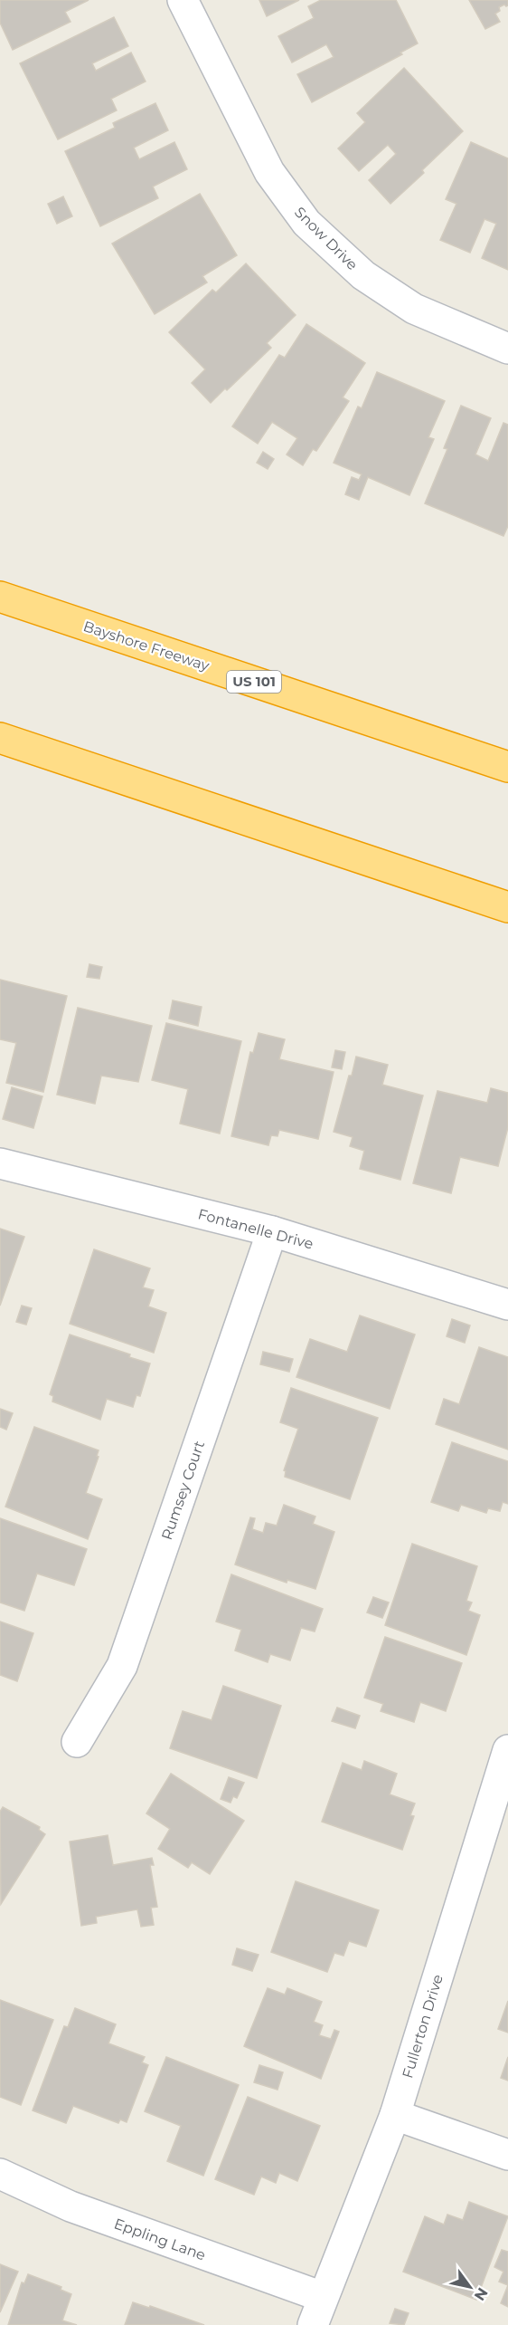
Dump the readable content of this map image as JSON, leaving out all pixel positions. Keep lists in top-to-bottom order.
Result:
{
  "streets": {
    "highway": ["Bayshore Freeway", "US 101"],
    "street": [
      "Snow Drive",
      "Fontanelle Drive",
      "Rumsey Court",
      "Fullerton Drive",
      "Eppling Lane"
    ]
  },
  "crossings": [
    ["Fontanelle Drive", "Rumsey Court"],
    ["Fullerton Drive", "Eppling Lane"]
  ],
  "north": "bottom right"
}
